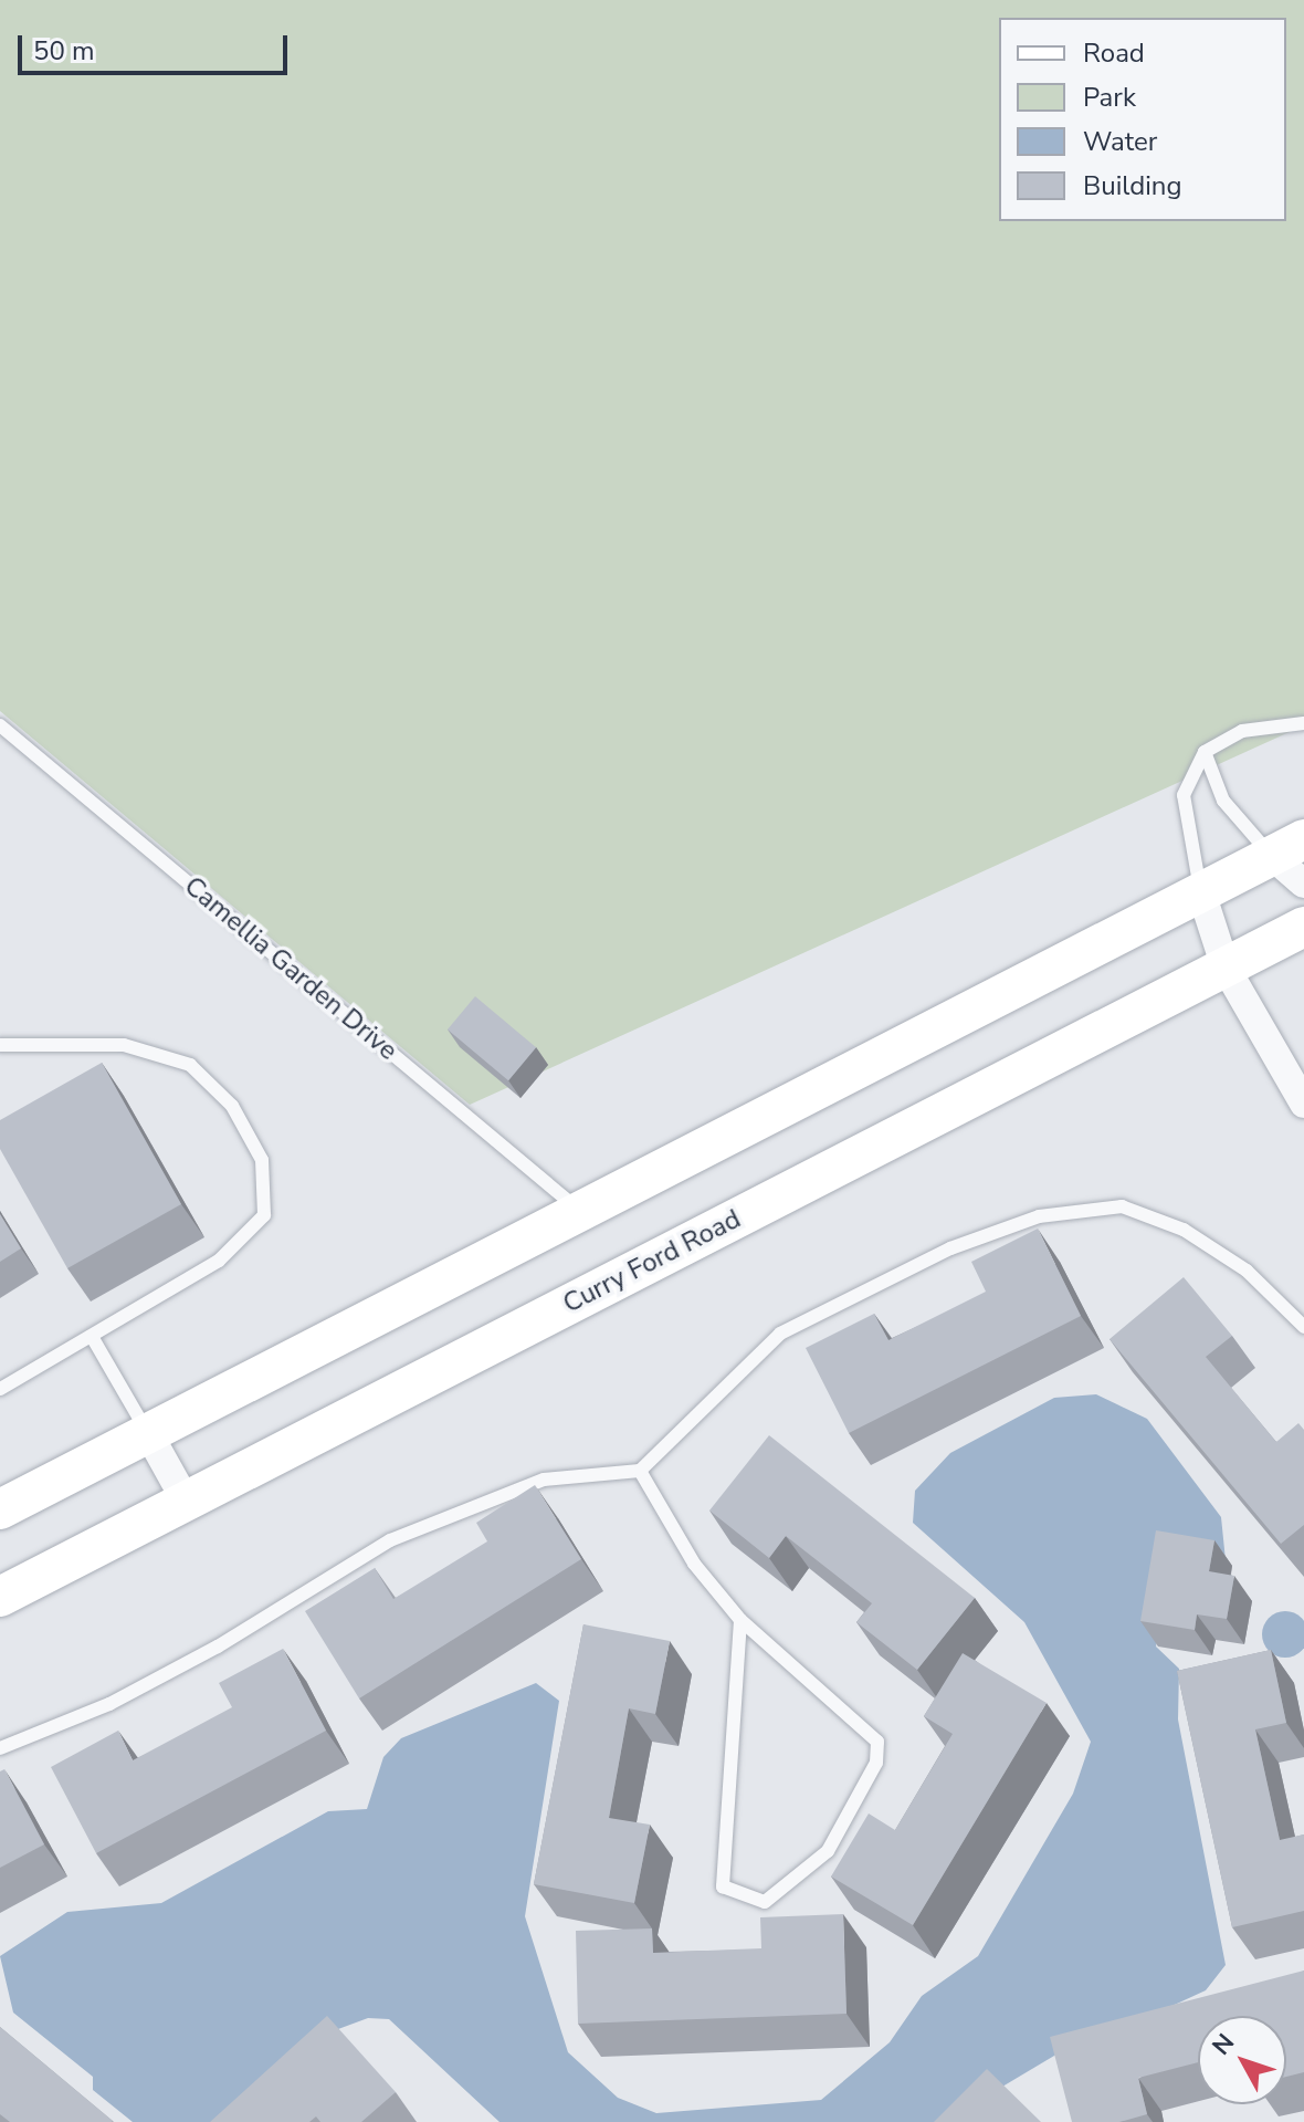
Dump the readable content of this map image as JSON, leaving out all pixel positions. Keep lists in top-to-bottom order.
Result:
{
  "streets": {
    "main road": ["Curry Ford Road"],
    "lane": ["Camellia Garden Drive"]
  },
  "legend": [
    "Road",
    "Park",
    "Water",
    "Building"
  ],
  "scale_bar": "50 m",
  "north": "top left"
}
